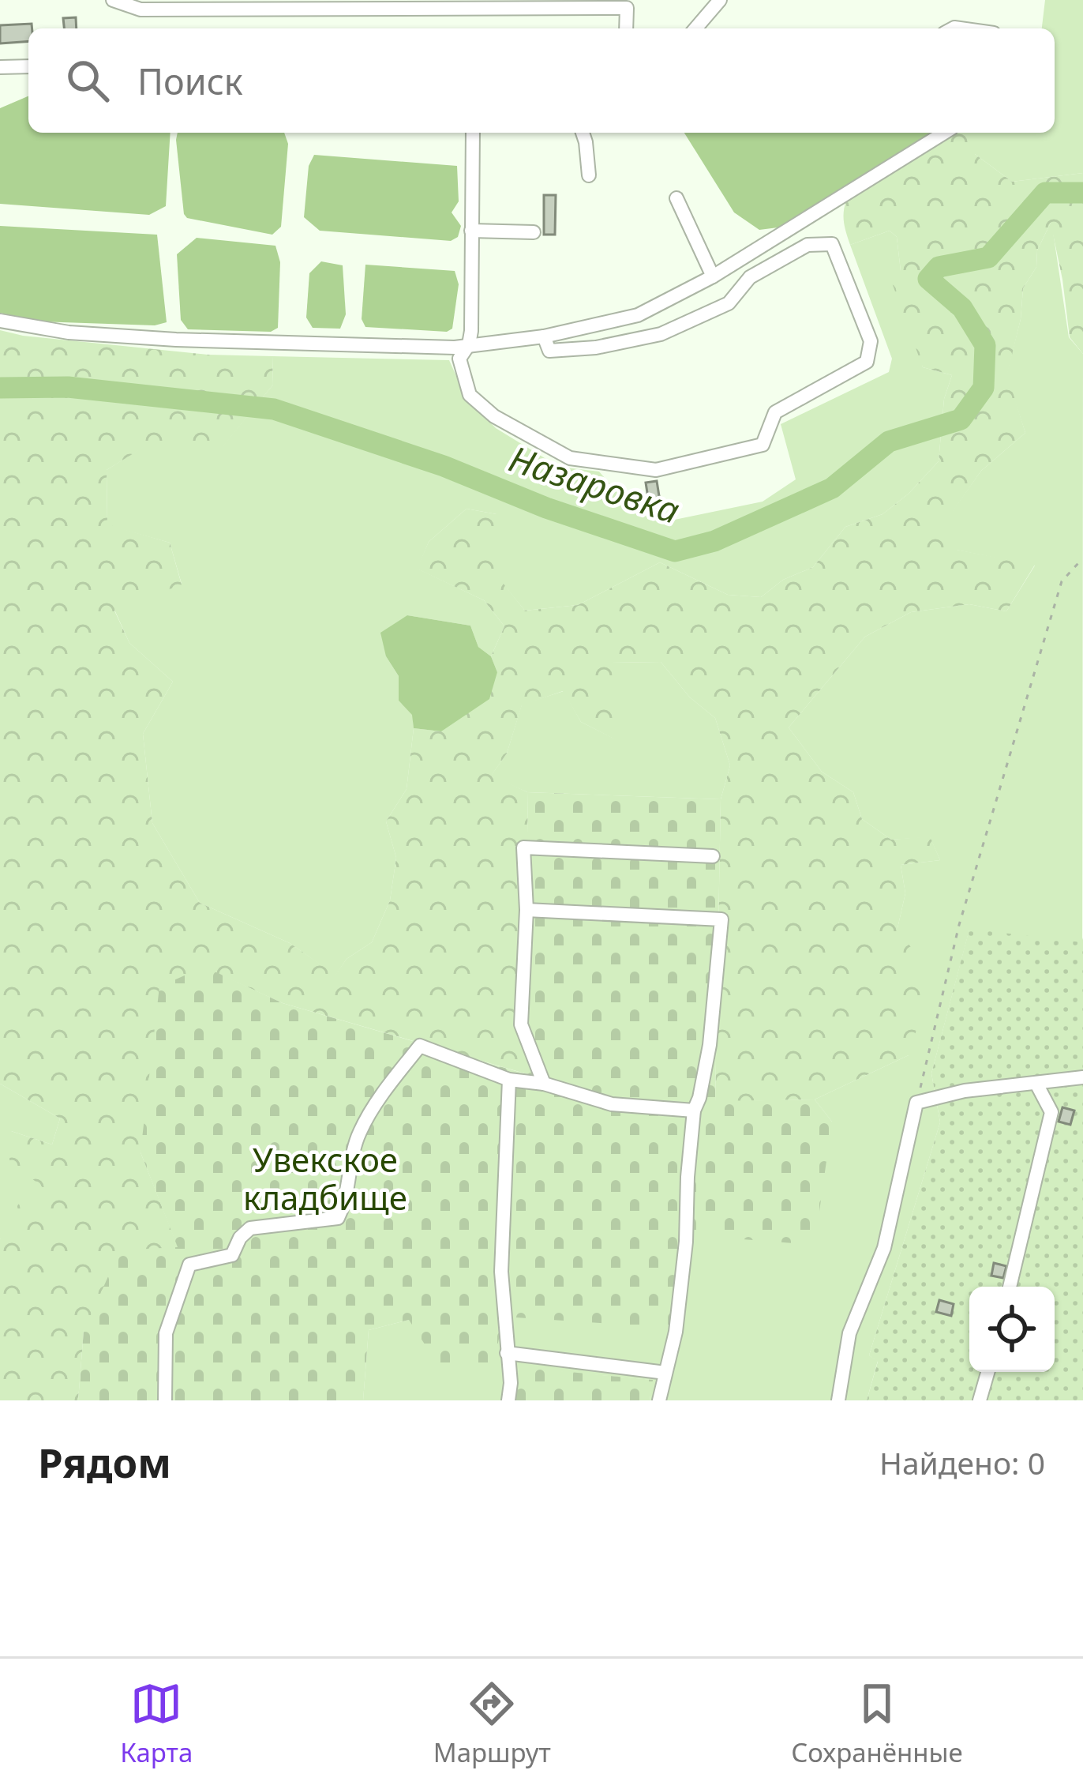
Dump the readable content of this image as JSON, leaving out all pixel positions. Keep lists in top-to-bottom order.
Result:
{
  "water": ["Назаровка"],
  "parks": ["Увекское кладбище"],
  "page": {
    "search": "Поиск",
    "heading": ["Рядом", "Найдено: 0"],
    "nav": ["Карта", "Маршрут", "Сохранённые"]
  }
}
